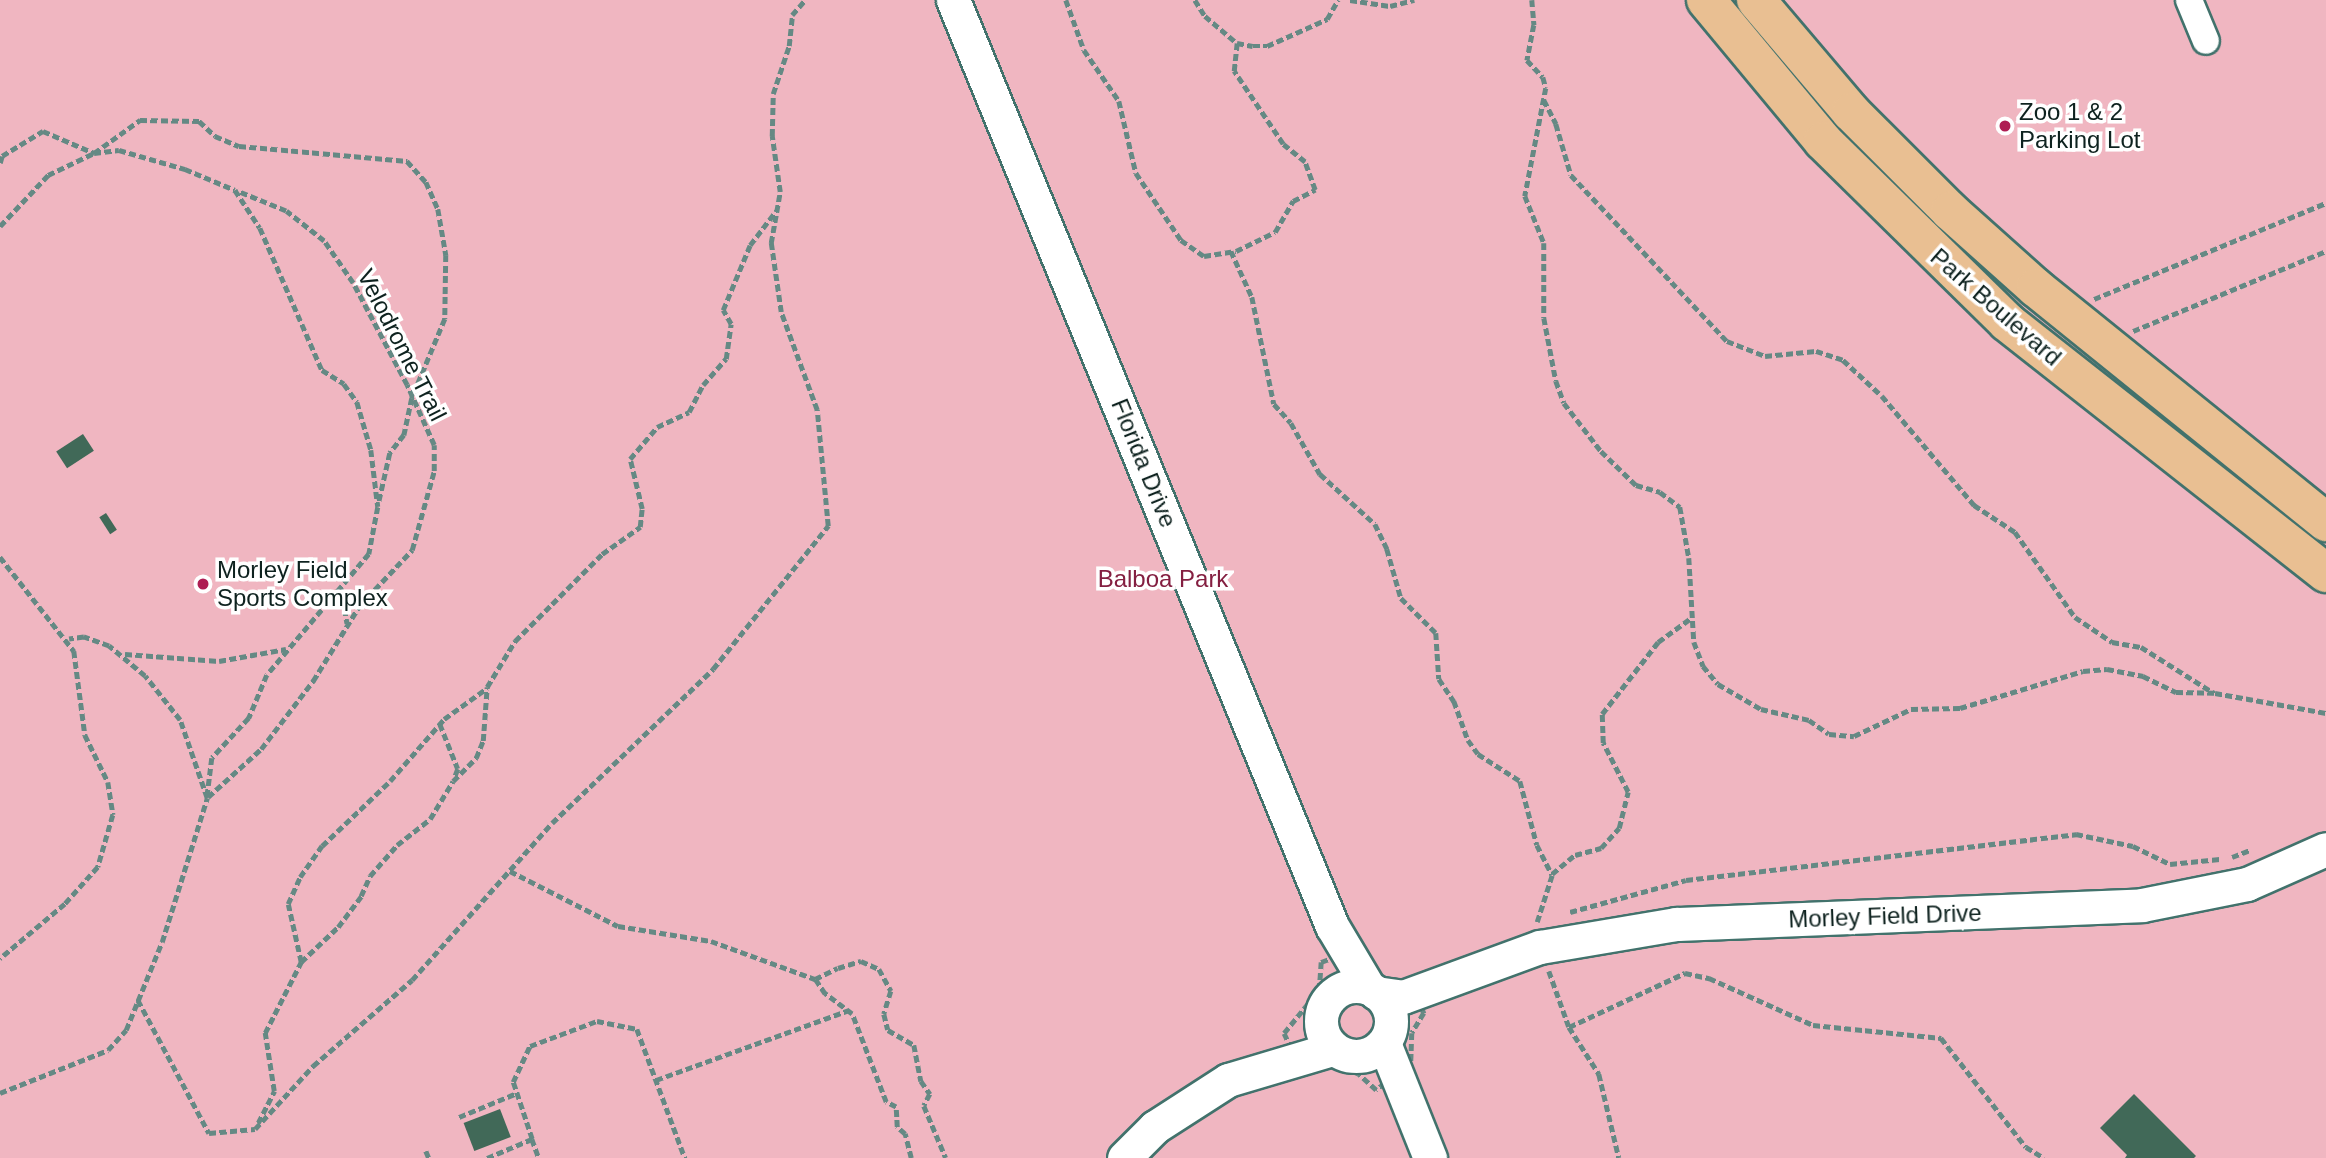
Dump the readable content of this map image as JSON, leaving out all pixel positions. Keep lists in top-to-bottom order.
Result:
{
  "streets": {
    "main road": ["Park Boulevard"],
    "street": ["Florida Drive", "Morley Field Drive"],
    "path": ["Velodrome Trail"]
  },
  "crossings": [
    ["Florida Drive", "Morley Field Drive"]
  ],
  "parks": ["Balboa Park"],
  "places": ["Zoo 1 & 2 Parking Lot", "Morley Field Sports Complex"]
}
